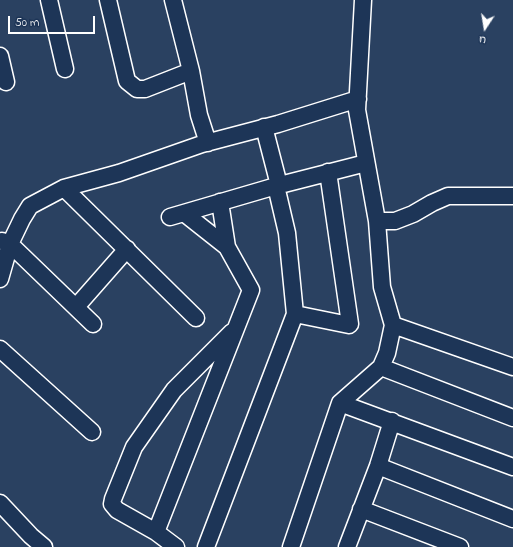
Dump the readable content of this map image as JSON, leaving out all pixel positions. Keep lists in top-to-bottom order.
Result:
{
  "scale_bar": "50 m",
  "north": "bottom"
}
